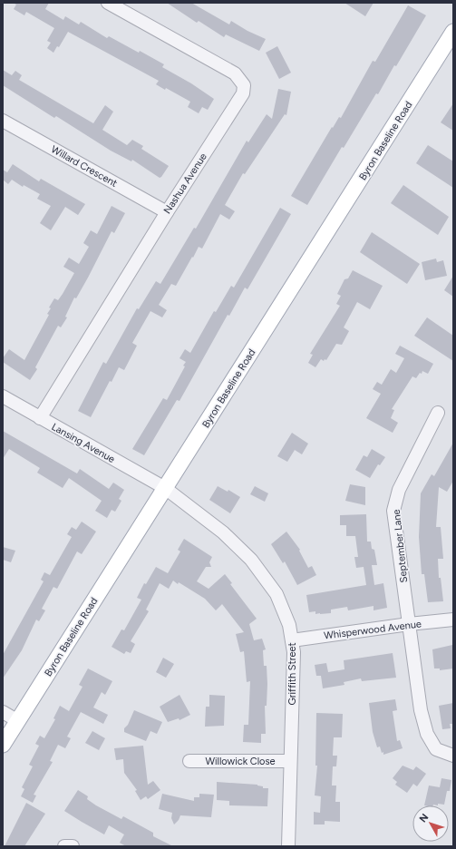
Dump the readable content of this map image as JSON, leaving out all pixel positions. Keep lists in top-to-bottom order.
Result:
{
  "streets": {
    "main road": ["Byron Baseline Road"],
    "street": [
      "Willard Crescent",
      "Nashua Avenue",
      "Lansing Avenue",
      "September Lane",
      "Whisperwood Avenue",
      "Griffith Street",
      "Willowick Close"
    ]
  },
  "crossings": [
    ["Byron Baseline Road", "Lansing Avenue"],
    ["Byron Baseline Road", "Griffith Street"],
    ["Willard Crescent", "Nashua Avenue"],
    ["Nashua Avenue", "Lansing Avenue"],
    ["Lansing Avenue", "Griffith Street"],
    ["September Lane", "Whisperwood Avenue"],
    ["Whisperwood Avenue", "Griffith Street"],
    ["Griffith Street", "Willowick Close"]
  ],
  "north": "top left"
}
